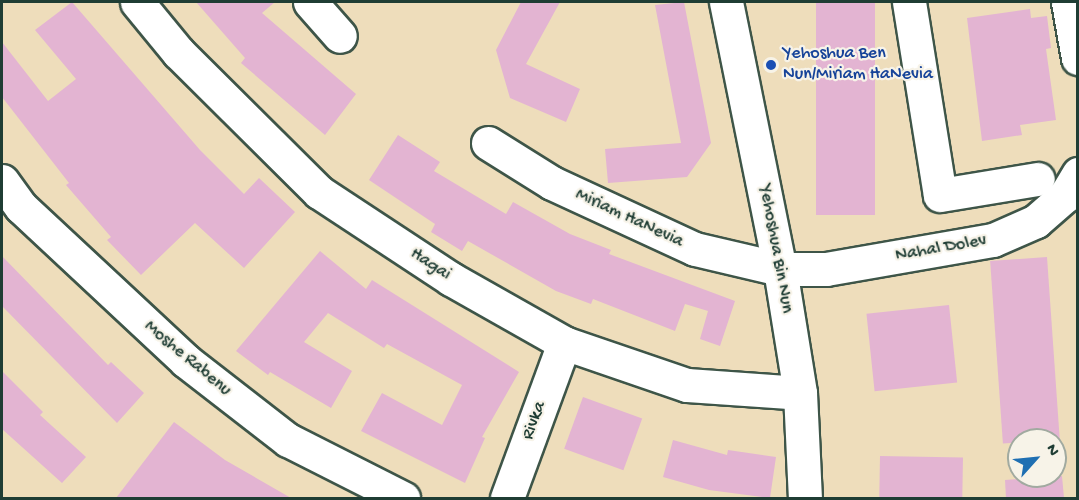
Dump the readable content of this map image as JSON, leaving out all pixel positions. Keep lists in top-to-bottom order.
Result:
{
  "streets": {
    "street": [
      "Miriam HaNevia",
      "Yehoshua Bin Nun",
      "Nahal Dolev",
      "Hagai",
      "Moshe Rabenu",
      "Rivka"
    ]
  },
  "crossings": [
    ["Miriam HaNevia", "Yehoshua Bin Nun"],
    ["Miriam HaNevia", "Nahal Dolev"],
    ["Yehoshua Bin Nun", "Nahal Dolev"],
    ["Yehoshua Bin Nun", "Hagai"],
    ["Hagai", "Rivka"]
  ],
  "places": ["Yehoshua Ben Nun/Miriam HaNevia"],
  "north": "top right"
}
